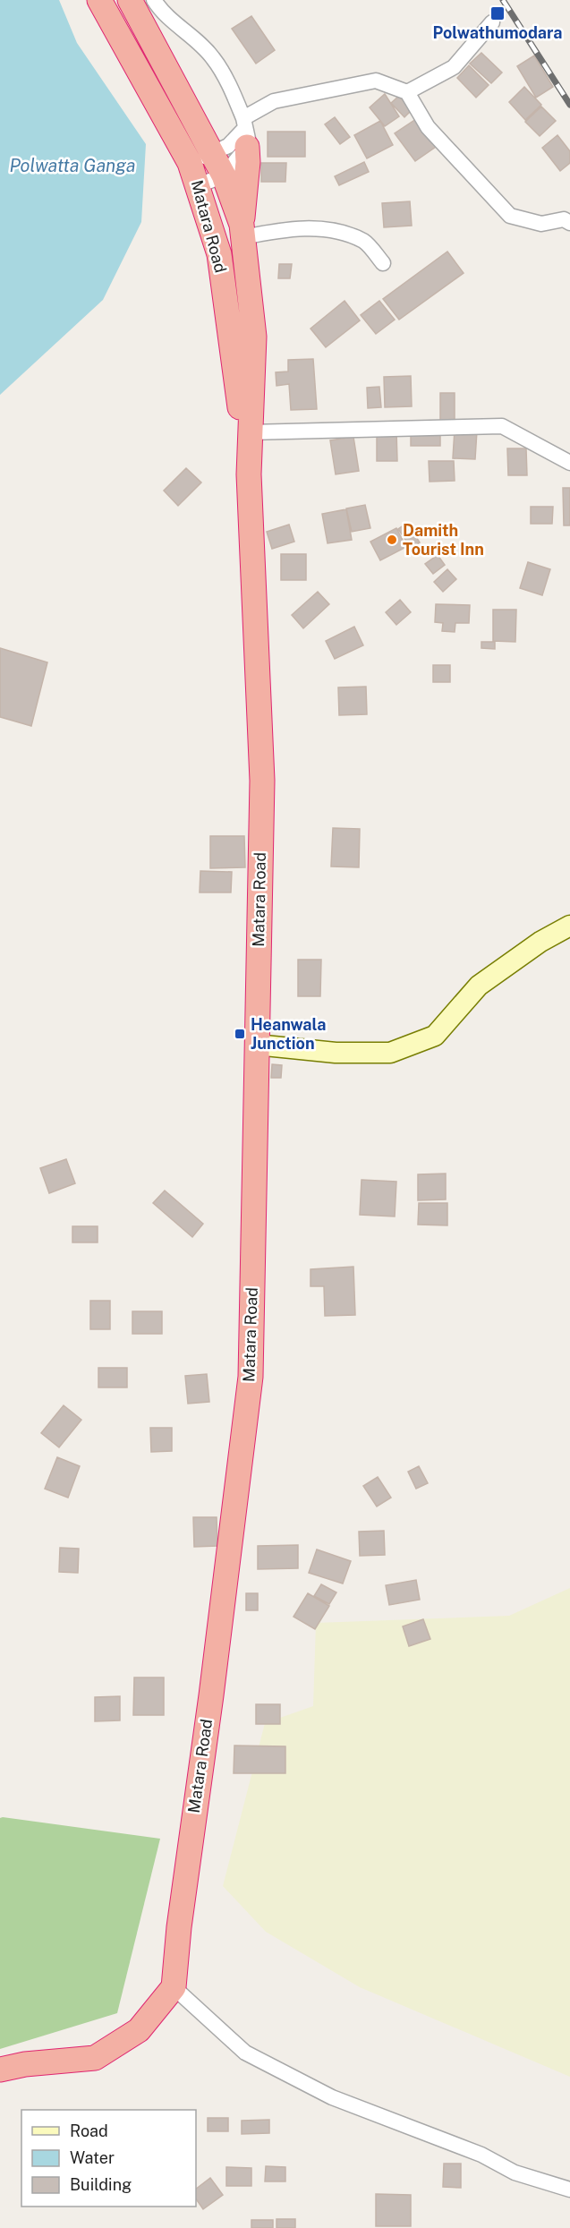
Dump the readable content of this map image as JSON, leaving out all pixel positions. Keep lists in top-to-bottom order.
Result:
{
  "streets": {
    "highway": ["Matara Road"]
  },
  "water": ["Polwatta Ganga"],
  "places": {
    "transit": ["Polwathumodara", "Heanwala Junction"],
    "other": ["Damith Tourist Inn"]
  },
  "legend": ["Road", "Water", "Building"]
}
